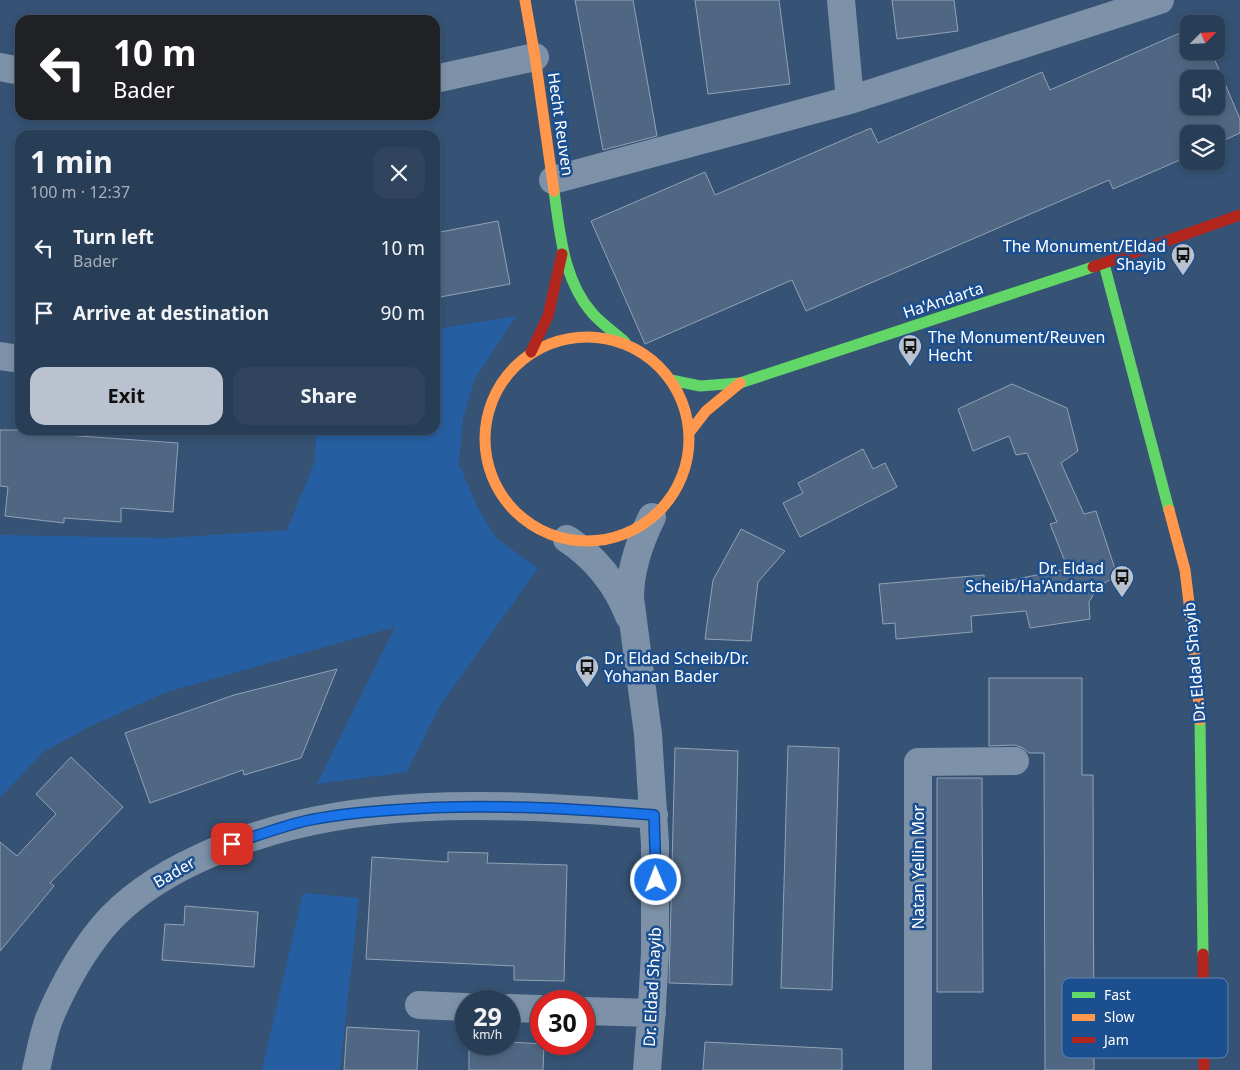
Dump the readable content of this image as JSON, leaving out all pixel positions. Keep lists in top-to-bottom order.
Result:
{
  "streets": {
    "street": [
      "Hecht Reuven",
      "Ha'Andarta",
      "Dr. Eldad Shayib",
      "Natan Yellin Mor",
      "Bader"
    ]
  },
  "crossings": [
    ["Ha'Andarta", "Dr. Eldad Shayib"],
    ["Dr. Eldad Shayib", "Bader"]
  ],
  "places": {
    "bus stop": [
      "The Monument/Eldad Shayib",
      "The Monument/Reuven Hecht",
      "Dr. Eldad Scheib/Ha'Andarta",
      "Dr. Eldad Scheib/Dr. Yohanan Bader"
    ]
  },
  "legend": ["Fast", "Slow", "Jam"],
  "north": "top right",
  "page": {
    "turn": ["10 m", "Bader"],
    "heading": ["1 min", "100 m · 12:37"],
    "list": [
      {
        "name": "Turn left",
        "note": "Bader",
        "value": "10 m"
      },
      {
        "name": "Arrive at destination",
        "value": "90 m"
      }
    ],
    "buttons": ["Exit", "Share"],
    "speed": "29 km/h",
    "limit": "30"
  }
}
